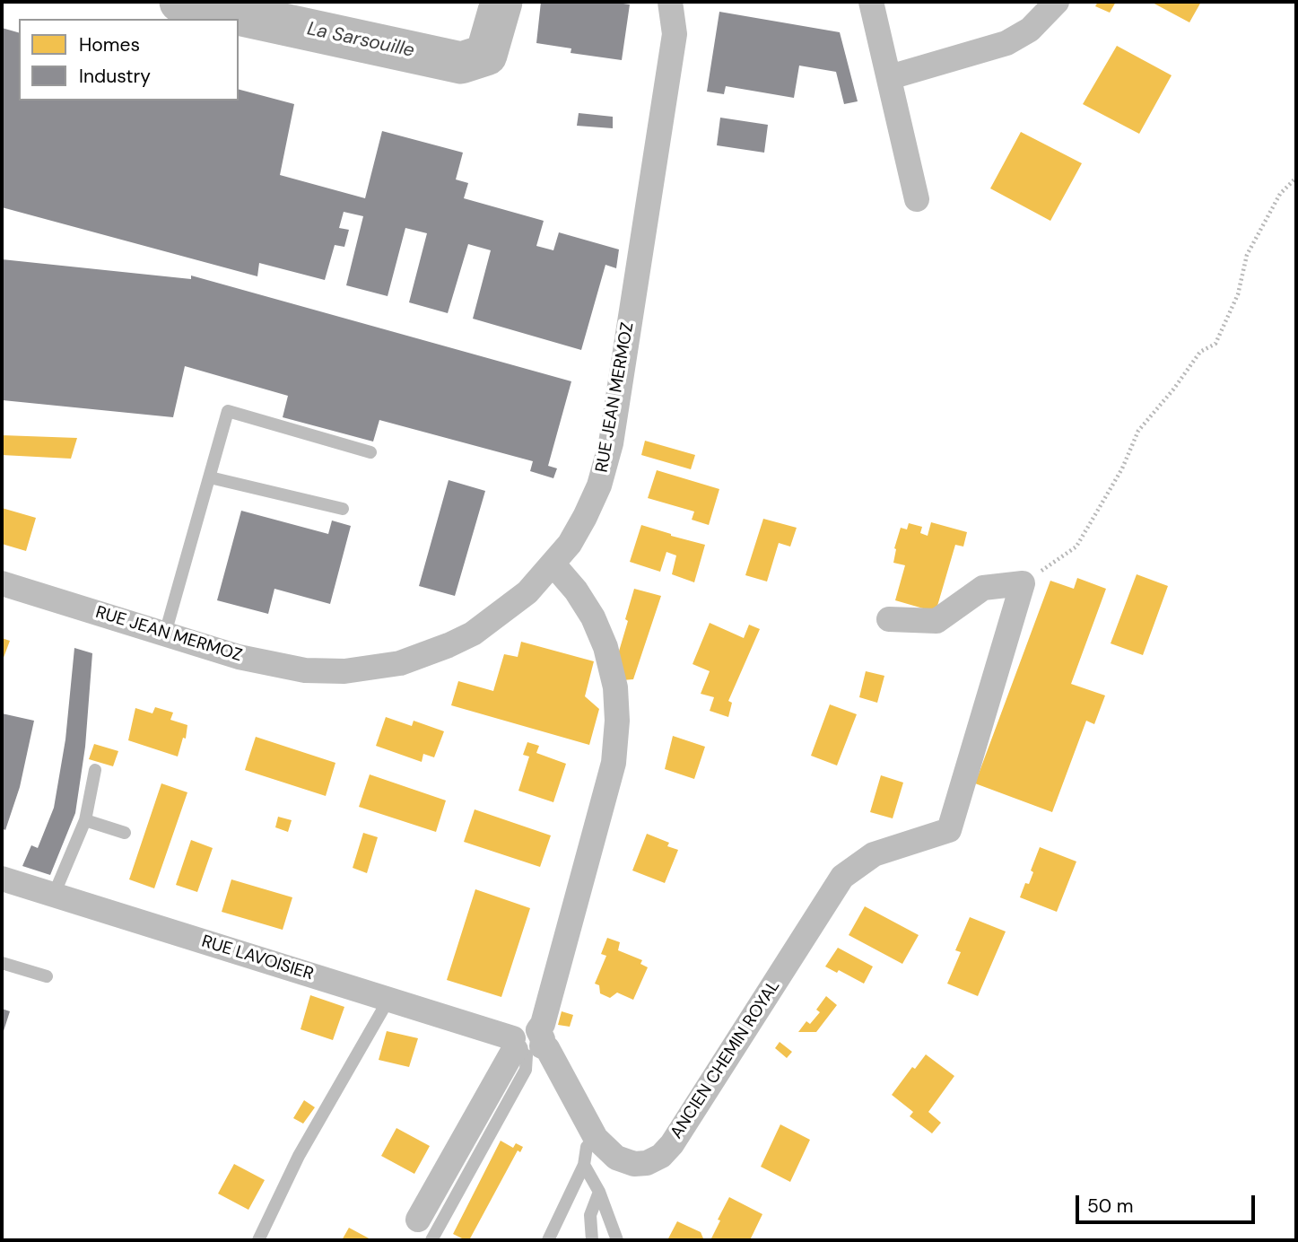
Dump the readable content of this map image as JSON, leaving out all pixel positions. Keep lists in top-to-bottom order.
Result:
{
  "streets": {
    "street": ["RUE JEAN MERMOZ", "RUE LAVOISIER", "ANCIEN CHEMIN ROYAL"]
  },
  "crossings": [
    ["RUE LAVOISIER", "ANCIEN CHEMIN ROYAL"]
  ],
  "water": ["La Sarsouille"],
  "legend": ["Homes", "Industry"],
  "scale_bar": "50 m"
}
